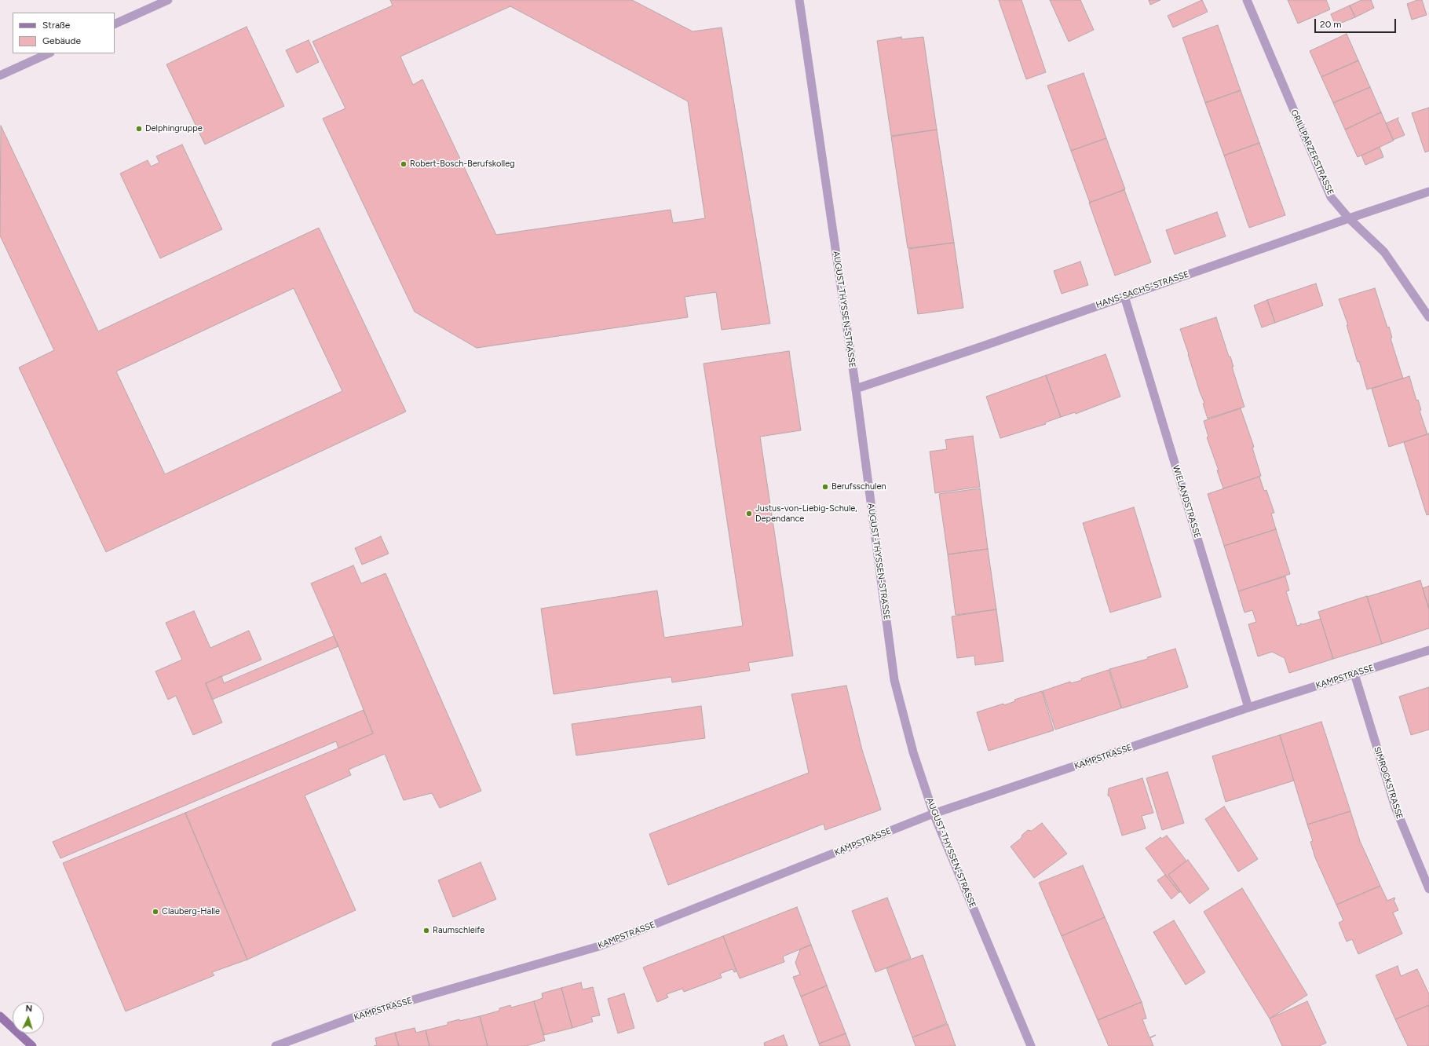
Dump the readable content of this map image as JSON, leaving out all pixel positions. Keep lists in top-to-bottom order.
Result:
{
  "streets": {
    "street": [
      "GRILLPARZERSTRASSE",
      "HANS-SACHS-STRASSE",
      "AUGUST-THYSSEN-STRASSE",
      "WIELANDSTRASSE",
      "KAMPSTRASSE",
      "SIMROCKSTRASSE"
    ]
  },
  "crossings": [
    ["GRILLPARZERSTRASSE", "HANS-SACHS-STRASSE"],
    ["HANS-SACHS-STRASSE", "AUGUST-THYSSEN-STRASSE"],
    ["HANS-SACHS-STRASSE", "WIELANDSTRASSE"],
    ["AUGUST-THYSSEN-STRASSE", "KAMPSTRASSE"],
    ["WIELANDSTRASSE", "KAMPSTRASSE"],
    ["KAMPSTRASSE", "SIMROCKSTRASSE"]
  ],
  "places": [
    "Delphingruppe",
    "Robert-Bosch-Berufskolleg",
    "Berufsschulen",
    "Justus-von-Liebig-Schule, Dependance",
    "Clauberg-Halle",
    "Raumschleife"
  ],
  "legend": ["Straße", "Gebäude"],
  "scale_bar": "20 m",
  "north": "top"
}
